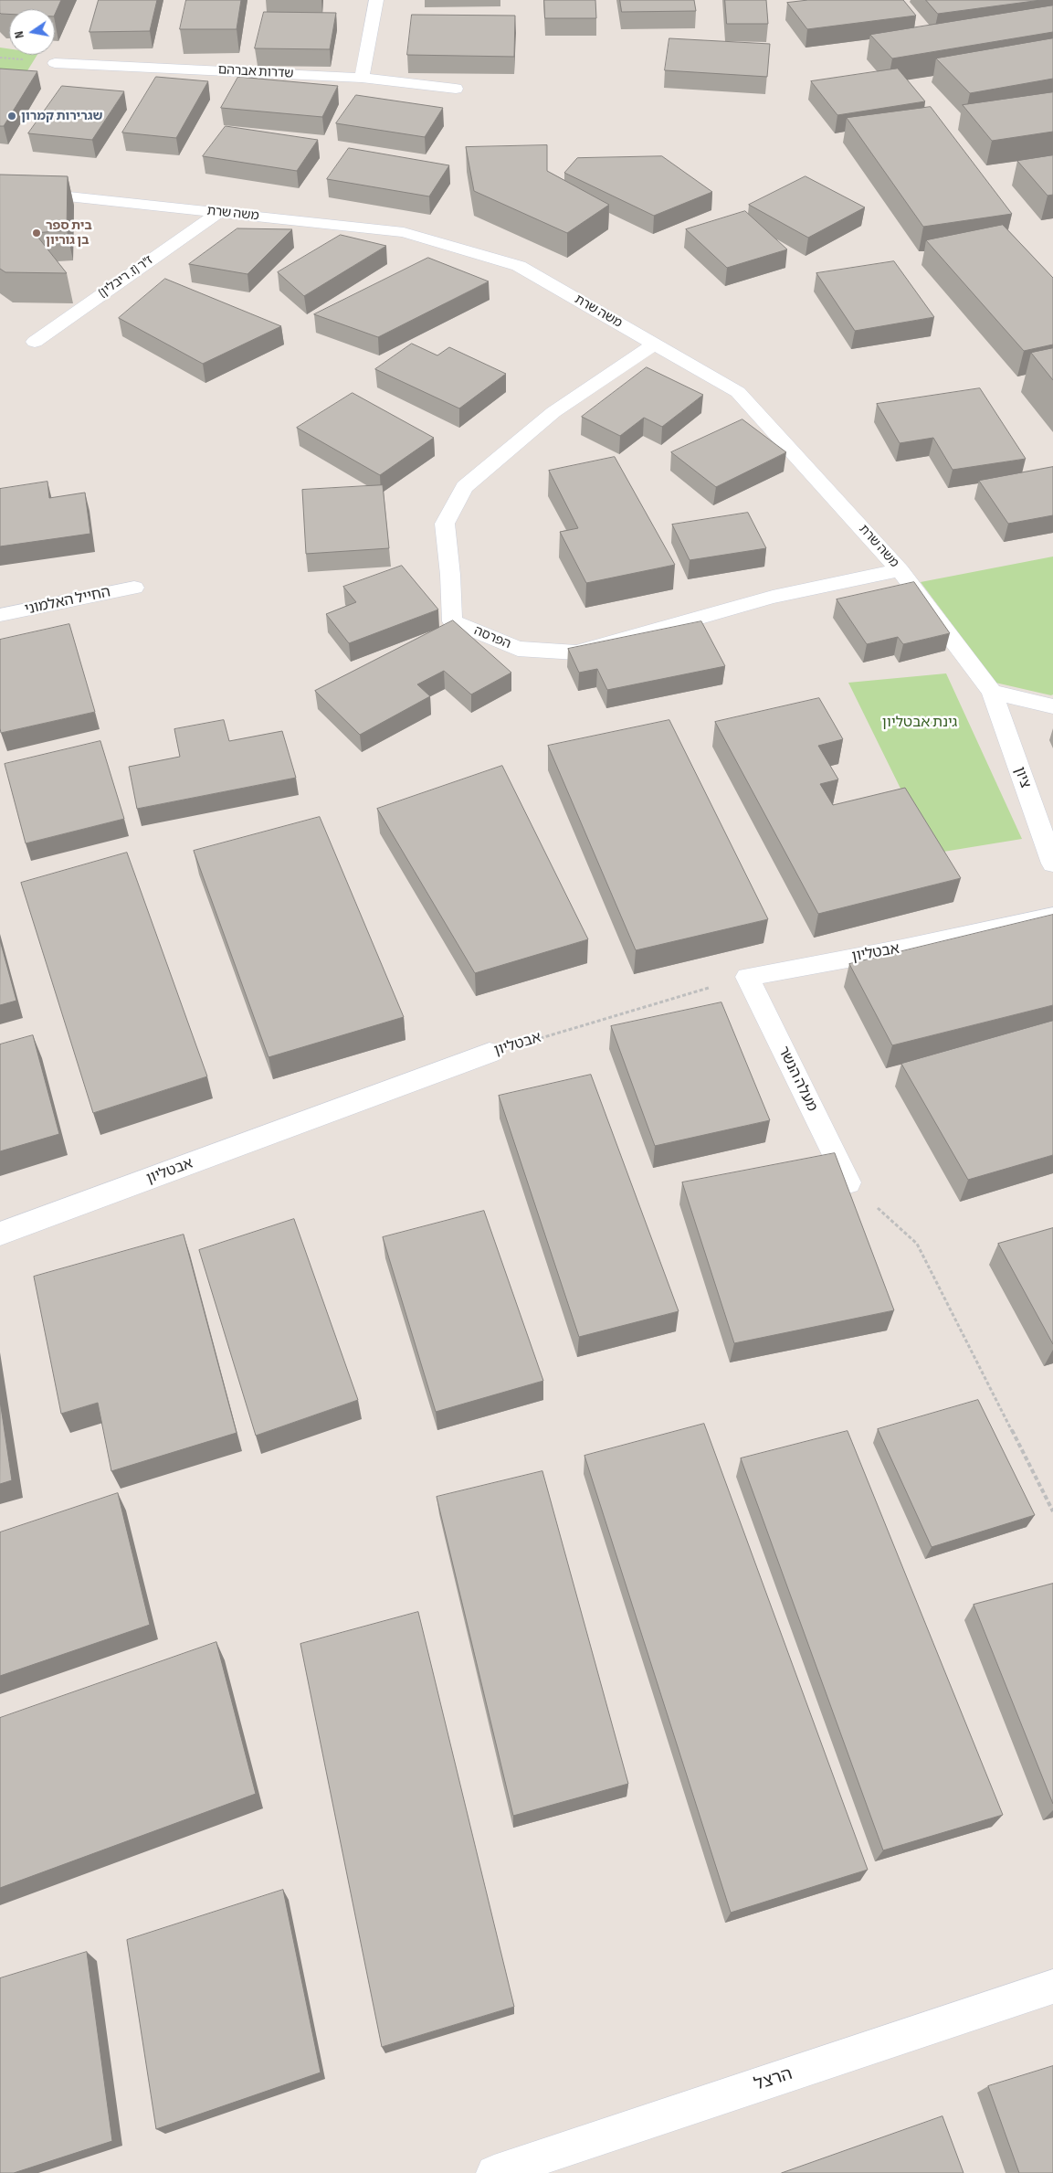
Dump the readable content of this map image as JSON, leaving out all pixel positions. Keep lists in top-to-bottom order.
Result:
{
  "streets": {
    "street": [
      "שדרות אברהם",
      "משה שרת",
      "ז\"ר (ז. ריבלין)",
      "החייל האלמוני",
      "הפרסה",
      "ציון",
      "אבטליון",
      "מעלה הנשר",
      "הרצל"
    ]
  },
  "crossings": [
    ["משה שרת", "ז\"ר (ז. ריבלין)"],
    ["משה שרת", "הפרסה"],
    ["משה שרת", "ציון"],
    ["אבטליון", "מעלה הנשר"]
  ],
  "parks": ["גינת אבטליון"],
  "places": ["שגרירות קמרון", "בית ספר בן גוריון"],
  "north": "left"
}
